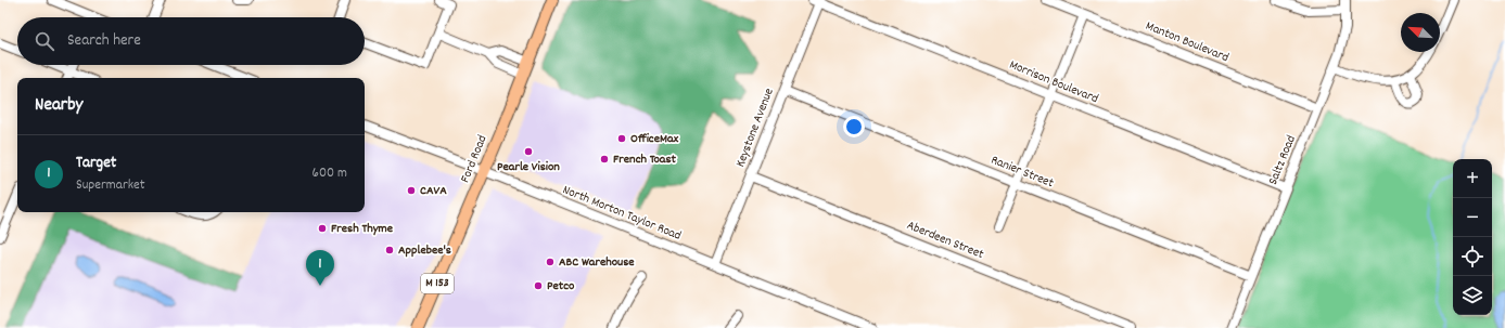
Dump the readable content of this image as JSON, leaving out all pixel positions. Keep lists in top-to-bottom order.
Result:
{
  "streets": {
    "main road": ["Ford Road", "M 153"],
    "street": [
      "Manton Boulevard",
      "Morrison Boulevard",
      "Keystone Avenue",
      "Saltz Road",
      "Ranier Street",
      "North Morton Taylor Road",
      "Aberdeen Street"
    ]
  },
  "crossings": [
    ["Manton Boulevard", "Saltz Road"],
    ["Morrison Boulevard", "Keystone Avenue"],
    ["Morrison Boulevard", "Saltz Road"],
    ["Keystone Avenue", "Ranier Street"],
    ["Keystone Avenue", "North Morton Taylor Road"],
    ["Keystone Avenue", "Aberdeen Street"],
    ["Ford Road", "North Morton Taylor Road"],
    ["Saltz Road", "Ranier Street"]
  ],
  "places": [
    "OfficeMax",
    "Pearle Vision",
    "French Toast",
    "CAVA",
    "Fresh Thyme",
    "Applebee's",
    "ABC Warehouse",
    "Petco"
  ],
  "north": "top left",
  "page": {
    "search": "Search here",
    "heading": "Nearby",
    "list": [
      {
        "mark": "1",
        "name": "Target",
        "note": "Supermarket",
        "value": "600 m"
      }
    ],
    "map_buttons": ["+", "−"],
    "pins": "1"
  }
}
